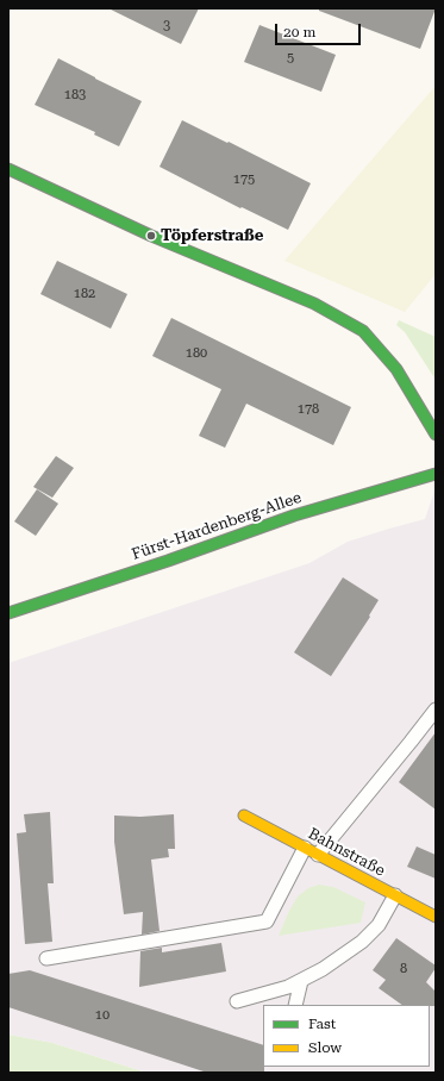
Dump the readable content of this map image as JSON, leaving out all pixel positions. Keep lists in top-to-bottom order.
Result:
{
  "streets": {
    "street": ["Fürst-Hardenberg-Allee", "Bahnstraße"]
  },
  "places": ["Töpferstraße"],
  "house_numbers": [
    "3",
    "5",
    "183",
    "175",
    "182",
    "180",
    "178",
    "8",
    "10"
  ],
  "legend": ["Fast", "Slow"],
  "scale_bar": "20 m"
}
